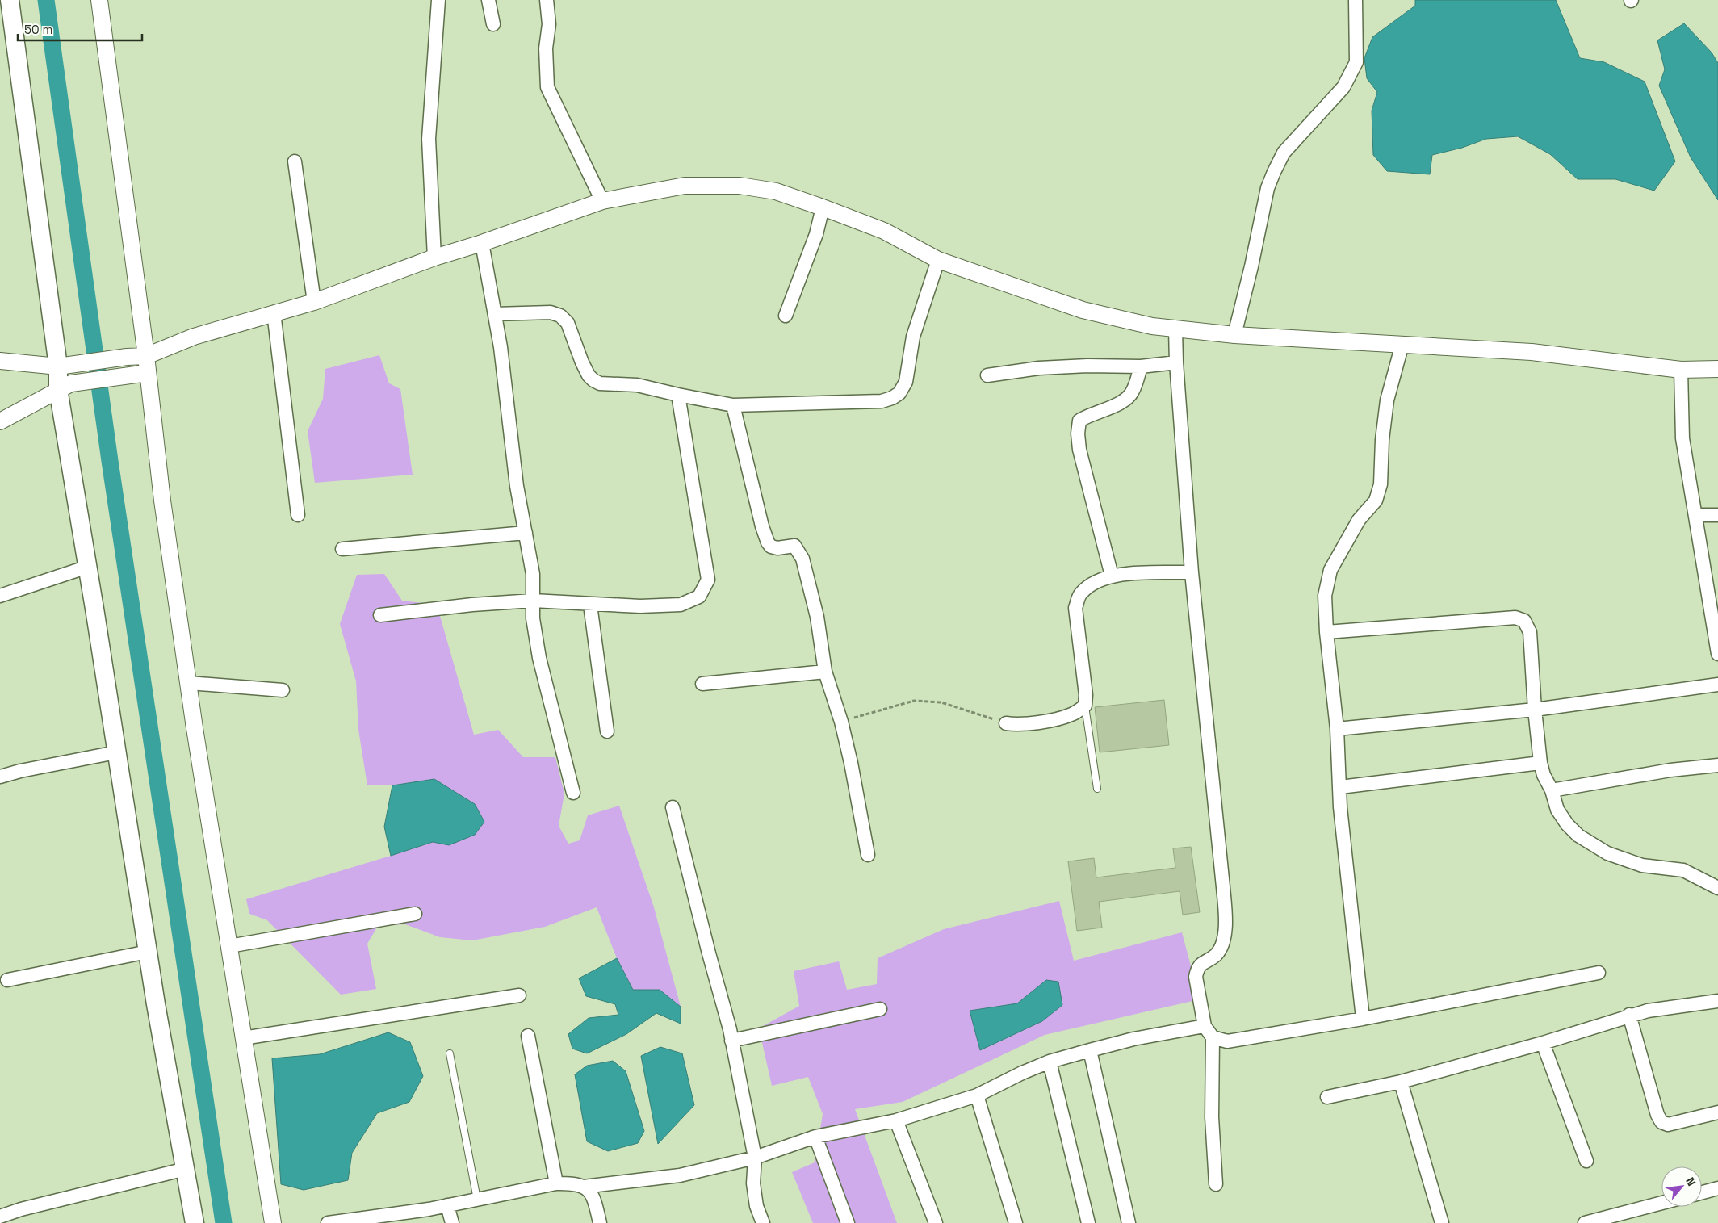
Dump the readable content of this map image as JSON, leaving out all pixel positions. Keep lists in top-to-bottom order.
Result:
{
  "scale_bar": "50 m",
  "north": "top right"
}
